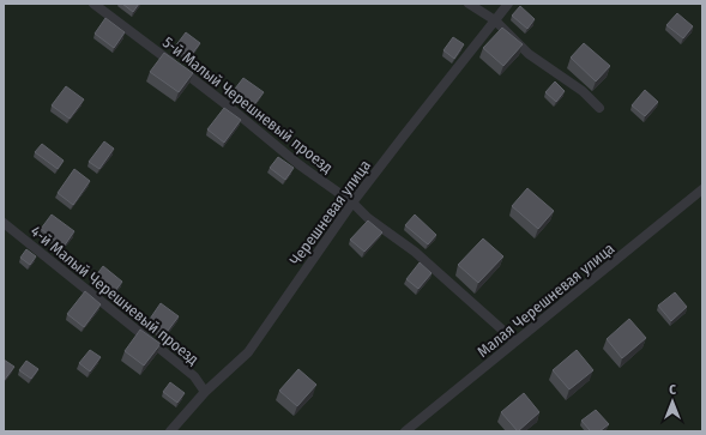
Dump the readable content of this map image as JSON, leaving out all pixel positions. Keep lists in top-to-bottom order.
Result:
{
  "streets": {
    "lane": [
      "5-й Малый Черешневый проезд",
      "Черешневая улица",
      "4-й Малый Черешневый проезд",
      "Малая Черешневая улица"
    ]
  },
  "crossings": [
    ["5-й Малый Черешневый проезд", "Черешневая улица"],
    ["5-й Малый Черешневый проезд", "Малая Черешневая улица"],
    ["Черешневая улица", "4-й Малый Черешневый проезд"]
  ],
  "north": "top"
}
